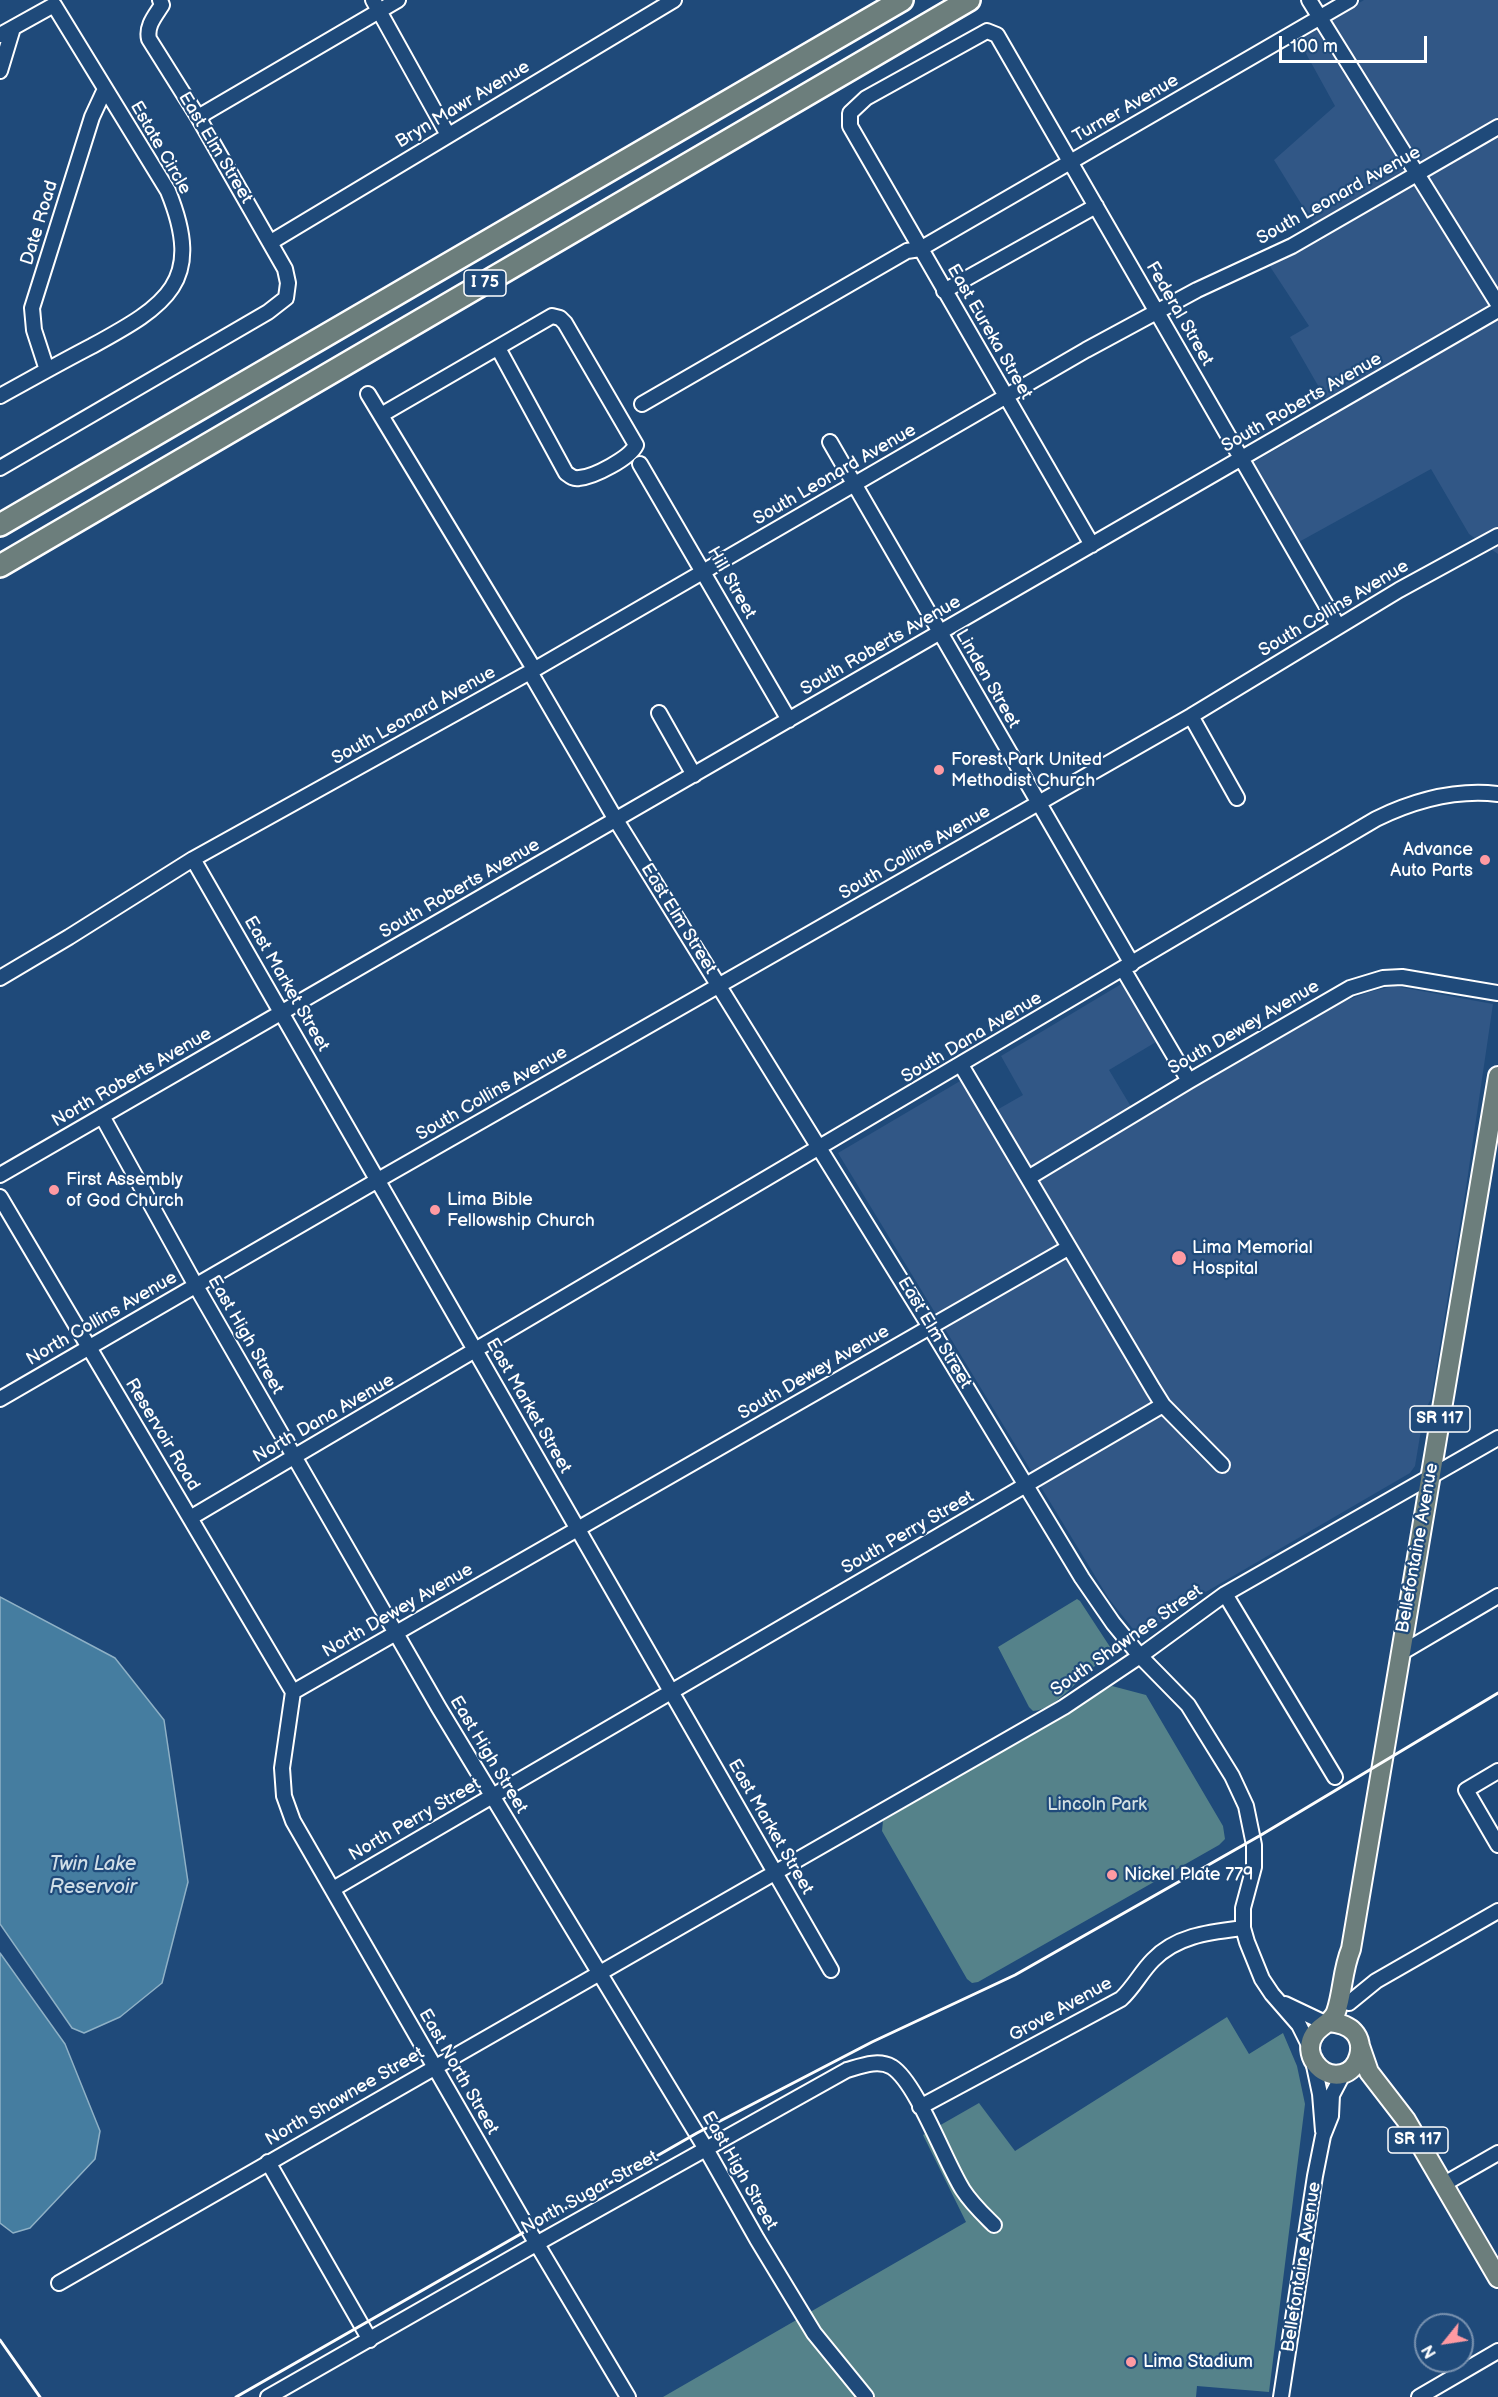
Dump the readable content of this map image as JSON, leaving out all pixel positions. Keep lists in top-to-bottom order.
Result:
{
  "streets": {
    "highway": ["I 75"],
    "main road": ["SR 117", "Bellefontaine Avenue"],
    "street": [
      "Bryn Mawr Avenue",
      "Turner Avenue",
      "Estate Circle",
      "East Elm Street",
      "South Leonard Avenue",
      "Date Road",
      "Federal Street",
      "East Eureka Street",
      "South Roberts Avenue",
      "Hill Street",
      "South Collins Avenue",
      "Linden Street",
      "East Market Street",
      "South Dewey Avenue",
      "South Dana Avenue",
      "North Roberts Avenue",
      "North Collins Avenue",
      "East High Street",
      "North Dana Avenue",
      "Reservoir Road",
      "South Perry Street",
      "North Dewey Avenue",
      "South Shawnee Street",
      "North Perry Street",
      "Grove Avenue",
      "East North Street",
      "North Shawnee Street",
      "North Sugar Street"
    ]
  },
  "crossings": [
    ["Bryn Mawr Avenue", "East Elm Street"],
    ["Turner Avenue", "Federal Street"],
    ["Turner Avenue", "East Eureka Street"],
    ["Estate Circle", "Date Road"],
    ["East Elm Street", "South Leonard Avenue"],
    ["East Elm Street", "South Roberts Avenue"],
    ["East Elm Street", "South Collins Avenue"],
    ["East Elm Street", "South Dewey Avenue"],
    ["East Elm Street", "South Dana Avenue"],
    ["East Elm Street", "SR 117"],
    ["East Elm Street", "South Perry Street"],
    ["East Elm Street", "Bellefontaine Avenue"],
    ["East Elm Street", "South Shawnee Street"],
    ["East Elm Street", "Grove Avenue"],
    ["South Leonard Avenue", "Federal Street"],
    ["South Leonard Avenue", "East Eureka Street"],
    ["South Leonard Avenue", "Hill Street"],
    ["South Leonard Avenue", "Linden Street"],
    ["South Leonard Avenue", "East Market Street"],
    ["Federal Street", "East Eureka Street"],
    ["Federal Street", "South Roberts Avenue"],
    ["Federal Street", "South Collins Avenue"],
    ["East Eureka Street", "South Roberts Avenue"],
    ["South Roberts Avenue", "Hill Street"],
    ["South Roberts Avenue", "Linden Street"],
    ["South Roberts Avenue", "East Market Street"],
    ["South Roberts Avenue", "North Roberts Avenue"],
    ["South Collins Avenue", "Linden Street"],
    ["South Collins Avenue", "East Market Street"],
    ["South Collins Avenue", "North Collins Avenue"],
    ["Linden Street", "South Dewey Avenue"],
    ["Linden Street", "South Dana Avenue"],
    ["East Market Street", "South Dewey Avenue"],
    ["East Market Street", "South Dana Avenue"],
    ["East Market Street", "North Roberts Avenue"],
    ["East Market Street", "North Collins Avenue"],
    ["East Market Street", "North Dana Avenue"],
    ["East Market Street", "South Perry Street"],
    ["East Market Street", "North Dewey Avenue"],
    ["East Market Street", "South Shawnee Street"],
    ["East Market Street", "North Perry Street"],
    ["East Market Street", "North Shawnee Street"],
    ["South Dewey Avenue", "North Dewey Avenue"],
    ["South Dana Avenue", "North Dana Avenue"],
    ["North Roberts Avenue", "East High Street"],
    ["North Collins Avenue", "East High Street"],
    ["North Collins Avenue", "Reservoir Road"],
    ["East High Street", "North Dana Avenue"],
    ["East High Street", "North Dewey Avenue"],
    ["East High Street", "North Perry Street"],
    ["East High Street", "North Shawnee Street"],
    ["East High Street", "North Sugar Street"],
    ["North Dana Avenue", "Reservoir Road"],
    ["SR 117", "Bellefontaine Avenue"],
    ["Reservoir Road", "North Dewey Avenue"],
    ["Reservoir Road", "East North Street"],
    ["South Perry Street", "North Perry Street"],
    ["Bellefontaine Avenue", "South Shawnee Street"],
    ["North Dewey Avenue", "East North Street"],
    ["South Shawnee Street", "North Shawnee Street"],
    ["North Perry Street", "East North Street"],
    ["Grove Avenue", "North Sugar Street"],
    ["East North Street", "North Shawnee Street"],
    ["East North Street", "North Sugar Street"]
  ],
  "water": ["Twin Lake Reservoir"],
  "parks": ["Lincoln Park"],
  "places": [
    "Forest Park United Methodist Church",
    "Advance Auto Parts",
    "First Assembly of God Church",
    "Lima Bible Fellowship Church",
    "Lima Memorial Hospital",
    "Nickel Plate 779",
    "Lima Stadium"
  ],
  "scale_bar": "100 m",
  "north": "bottom left"
}
